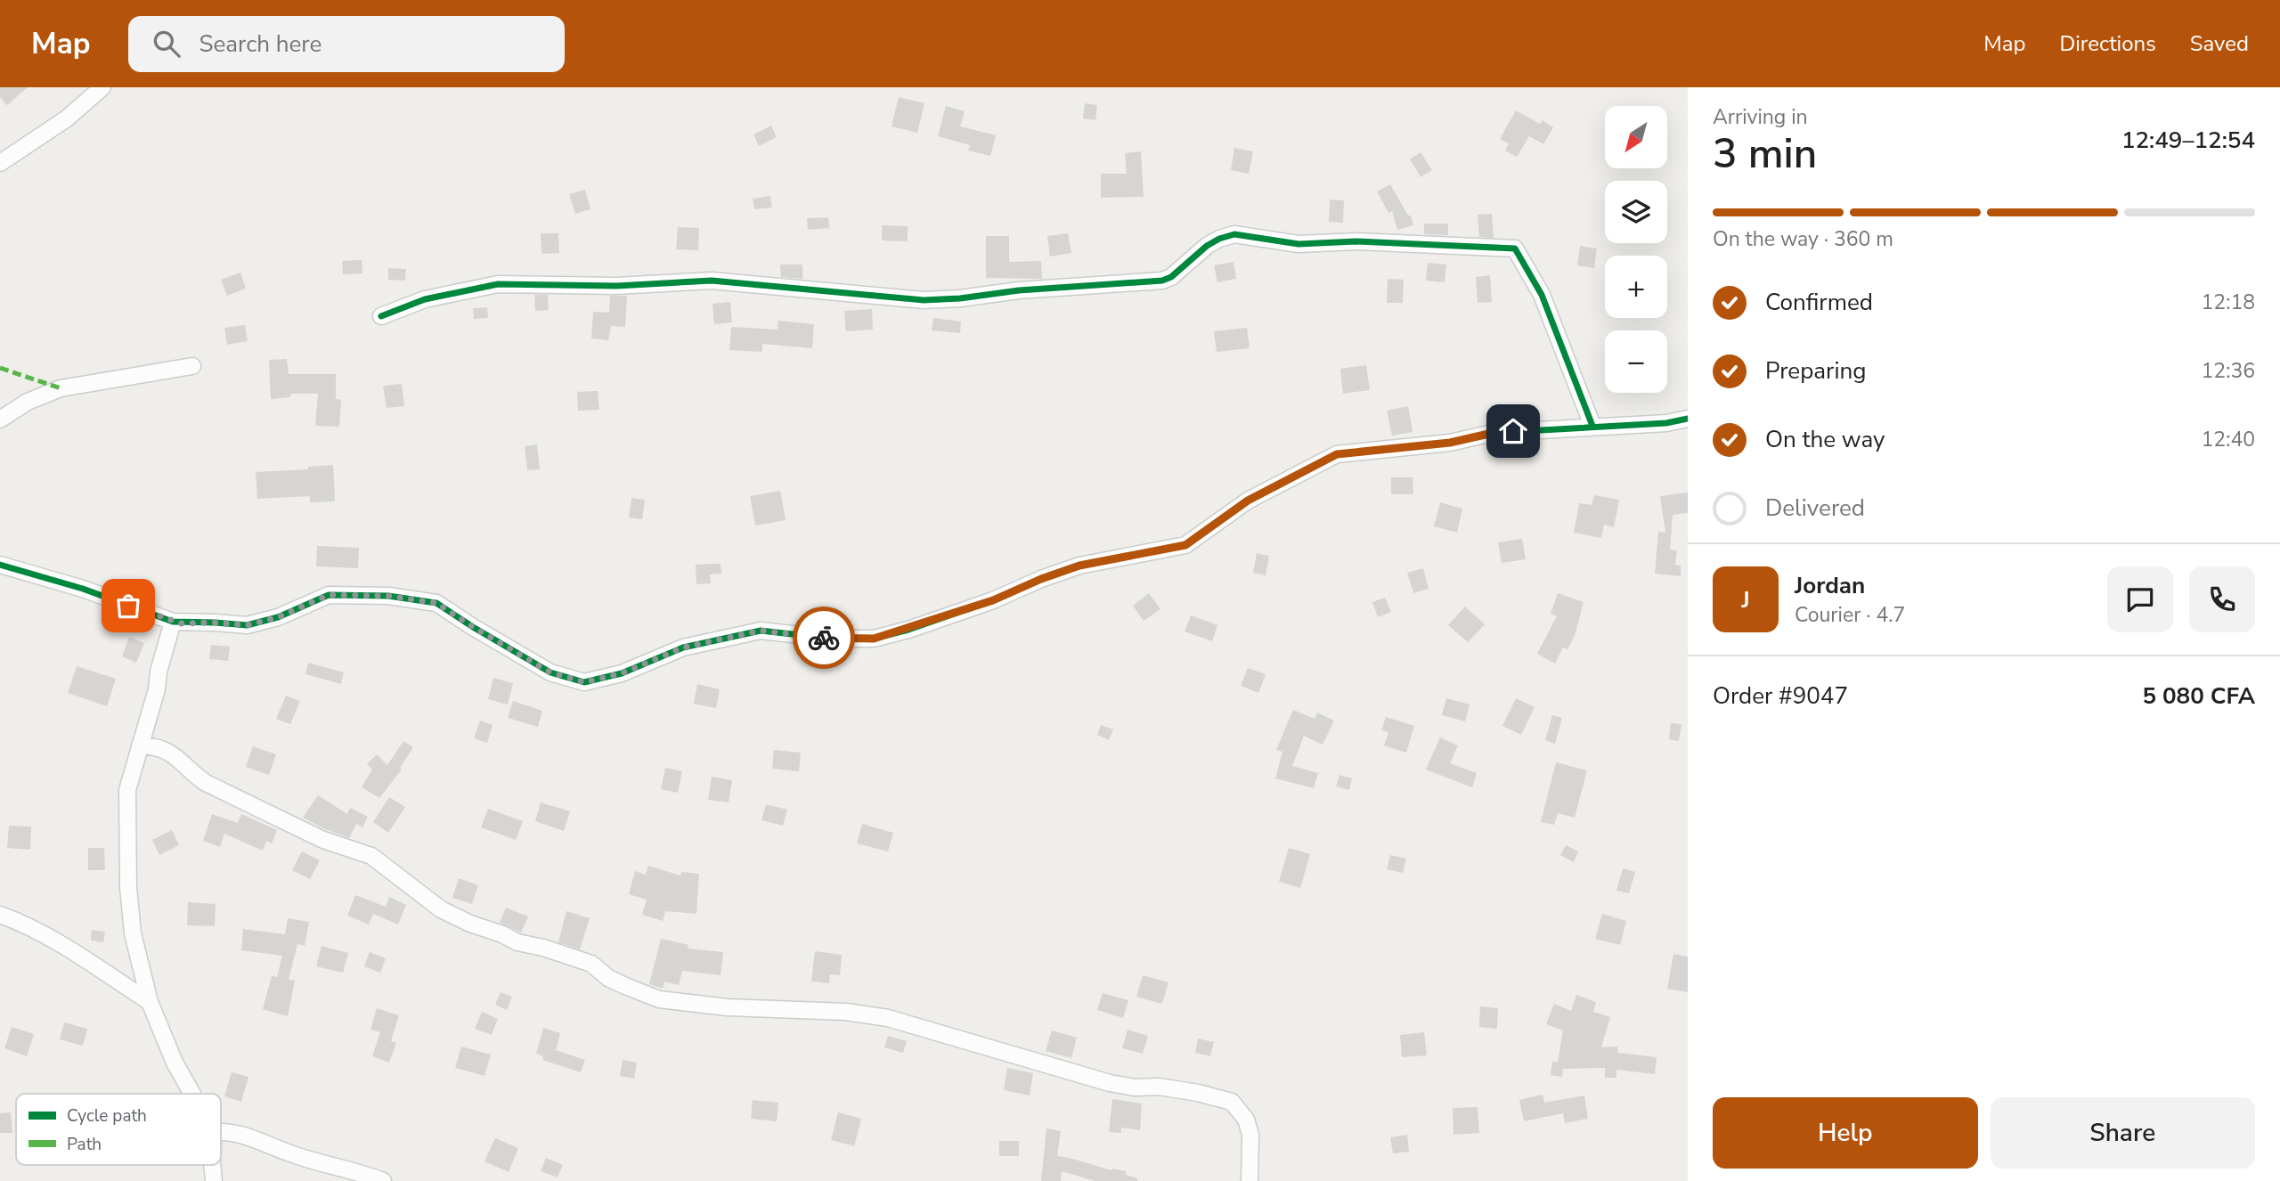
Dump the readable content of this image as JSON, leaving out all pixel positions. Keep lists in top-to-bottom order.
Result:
{
  "legend": ["Cycle path", "Path"],
  "north": "bottom left",
  "page": {
    "header": "Map",
    "search": "Search here",
    "nav": ["Map", "Directions", "Saved"],
    "heading": ["3 min", "Arriving in", "12:49–12:54"],
    "panel": [
      "Jordan",
      "Courier · 4.7",
      "Order #9047",
      "5 080 CFA"
    ],
    "map_buttons": ["+", "−"],
    "bar": "On the way · 360 m",
    "list": [
      ["Confirmed", "12:18"],
      ["Preparing", "12:36"],
      ["On the way", "12:40"],
      "Delivered"
    ],
    "round": "J",
    "buttons": ["Help", "Share"]
  }
}
